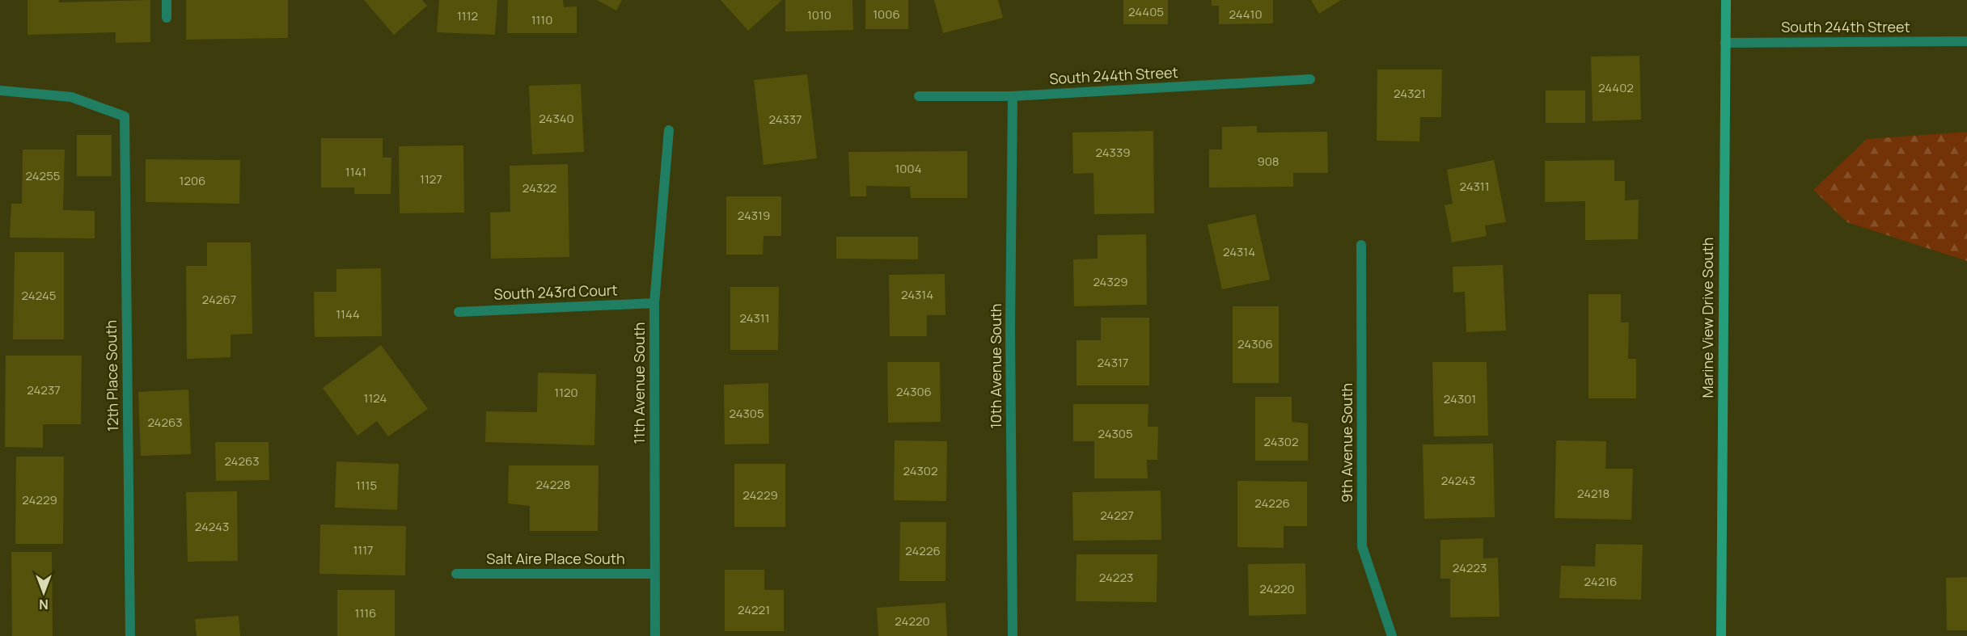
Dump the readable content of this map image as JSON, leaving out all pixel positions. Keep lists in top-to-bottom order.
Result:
{
  "streets": {
    "main road": ["Marine View Drive South"],
    "street": [
      "South 244th Street",
      "South 243rd Court",
      "10th Avenue South",
      "12th Place South",
      "11th Avenue South",
      "9th Avenue South",
      "Salt Aire Place South"
    ]
  },
  "crossings": [
    ["South 244th Street", "Marine View Drive South"],
    ["South 244th Street", "10th Avenue South"],
    ["South 243rd Court", "11th Avenue South"],
    ["11th Avenue South", "Salt Aire Place South"]
  ],
  "house_numbers": [
    "24405",
    "1006",
    "24410",
    "1010",
    "1112",
    "1110",
    "24402",
    "24321",
    "24340",
    "24337",
    "24339",
    "908",
    "1004",
    "1141",
    "24255",
    "1127",
    "1206",
    "24311",
    "24322",
    "24319",
    "24314",
    "24329",
    "24314",
    "24245",
    "24267",
    "1144",
    "24311",
    "24306",
    "24317",
    "24237",
    "24306",
    "1120",
    "1124",
    "24301",
    "24305",
    "24263",
    "24305",
    "24302",
    "24263",
    "24302",
    "24243",
    "24228",
    "1115",
    "24218",
    "24229",
    "24229",
    "24226",
    "24227",
    "24243",
    "1117",
    "24226",
    "24223",
    "24223",
    "24216",
    "24220",
    "24221",
    "1116",
    "24220"
  ],
  "north": "bottom"
}
